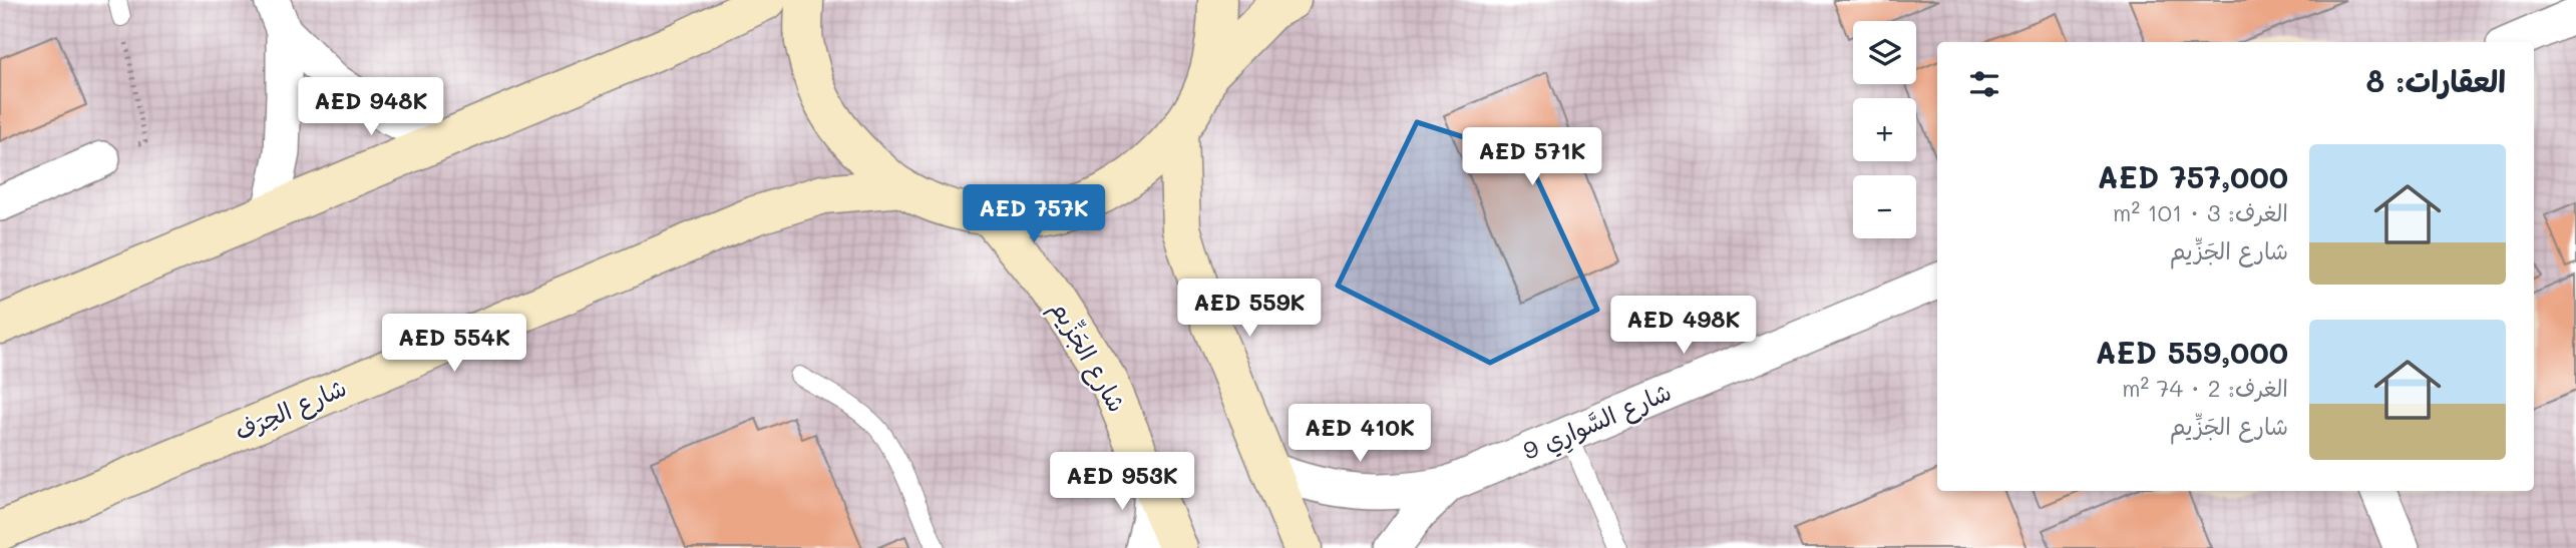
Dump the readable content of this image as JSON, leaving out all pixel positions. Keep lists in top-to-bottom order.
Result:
{
  "streets": {
    "street": ["شارع الجَزِّيم", "شارع الحِرَف", "شارع السَّوارِي 9"]
  },
  "page": {
    "map_buttons": ["+", "−"],
    "heading": "العقارات: 8",
    "price": [
      "AED 948K",
      "AED 571K",
      "AED 757K",
      "AED 559K",
      "AED 498K",
      "AED 554K",
      "AED 410K",
      "AED 953K"
    ],
    "list": [
      {
        "name": "AED 757,000",
        "note": "الغرف: 3 · 101 m² · شارع الجَزِّيم"
      },
      {
        "name": "AED 559,000",
        "note": "الغرف: 2 · 74 m² · شارع الجَزِّيم"
      }
    ]
  }
}
